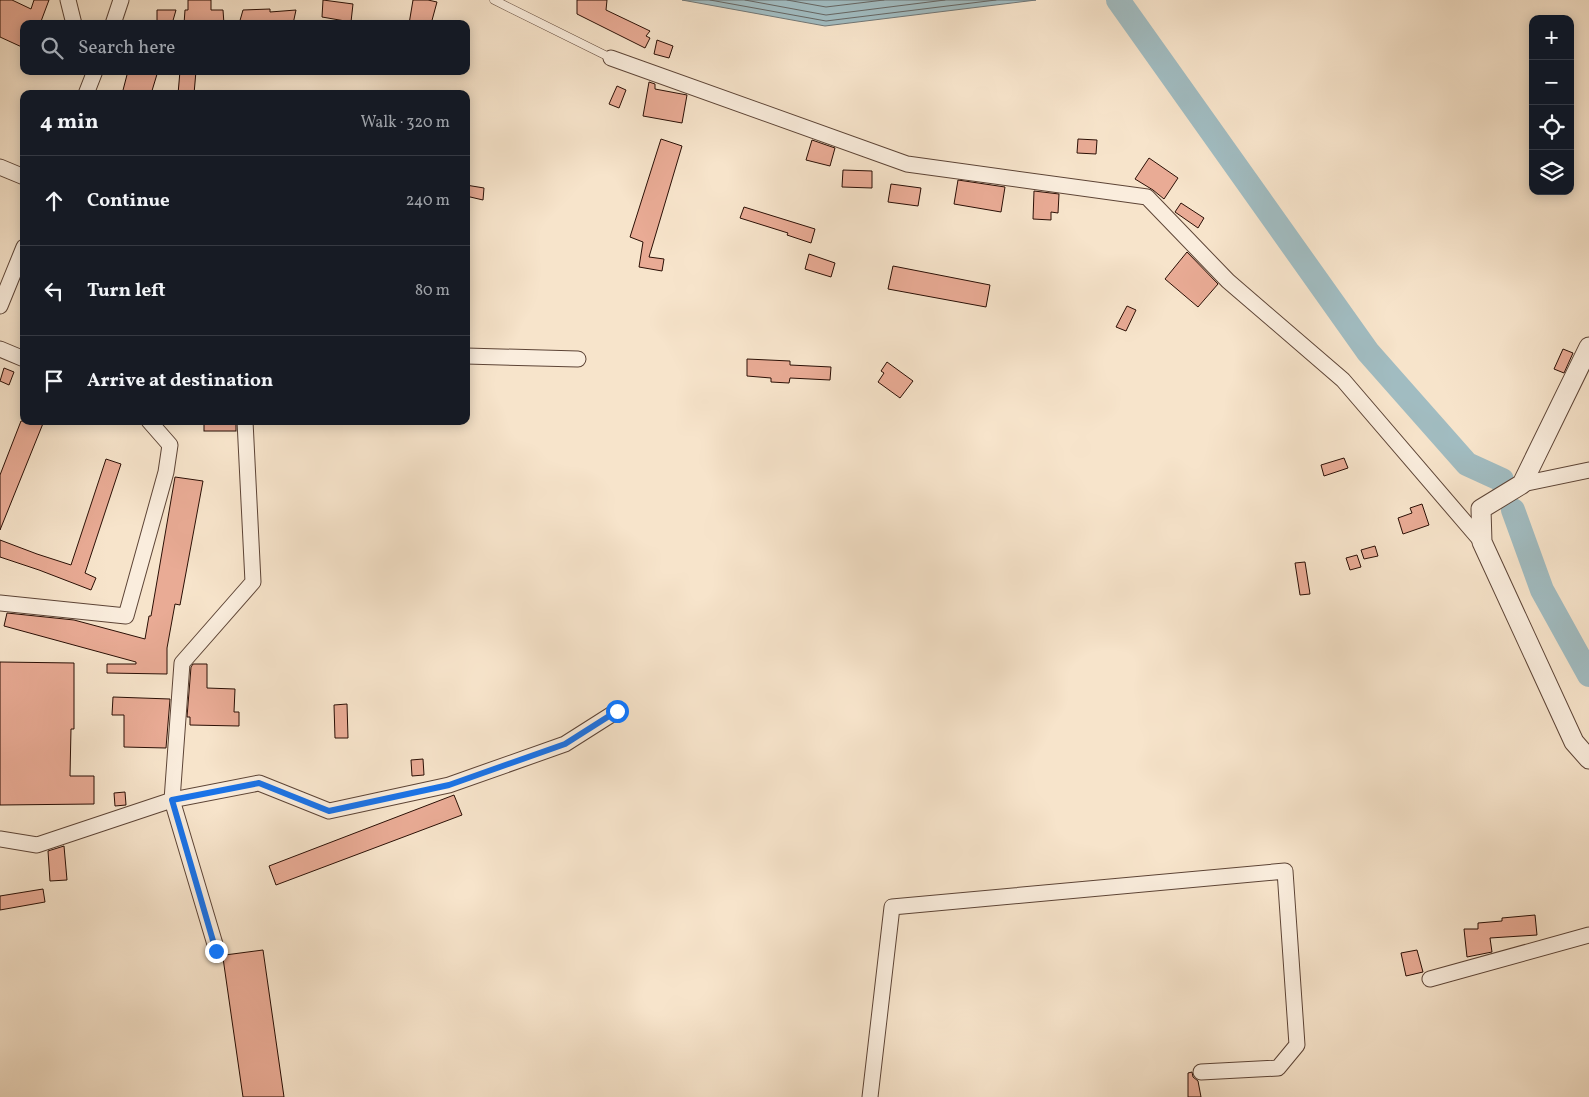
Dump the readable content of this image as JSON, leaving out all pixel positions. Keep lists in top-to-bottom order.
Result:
{
  "page": {
    "map_buttons": ["+", "−"],
    "search": "Search here",
    "heading": ["4 min", "Walk · 320 m"],
    "list": [
      ["Continue", "240 m"],
      ["Turn left", "80 m"],
      "Arrive at destination"
    ]
  }
}
